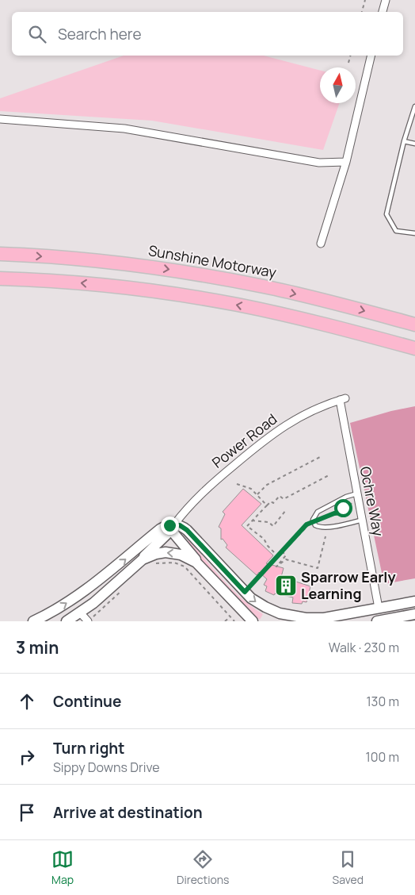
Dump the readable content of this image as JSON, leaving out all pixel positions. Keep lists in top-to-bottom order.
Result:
{
  "streets": {
    "highway": ["Sunshine Motorway"],
    "street": ["Power Road", "Ochre Way"]
  },
  "crossings": [
    ["Power Road", "Ochre Way"]
  ],
  "places": {
    "building": ["Sparrow Early Learning"]
  },
  "north": "top",
  "page": {
    "search": "Search here",
    "heading": ["3 min", "Walk · 230 m"],
    "list": [
      ["Continue", "130 m"],
      ["Turn right", "Sippy Downs Drive", "100 m"],
      "Arrive at destination"
    ],
    "nav": ["Map", "Directions", "Saved"]
  }
}
